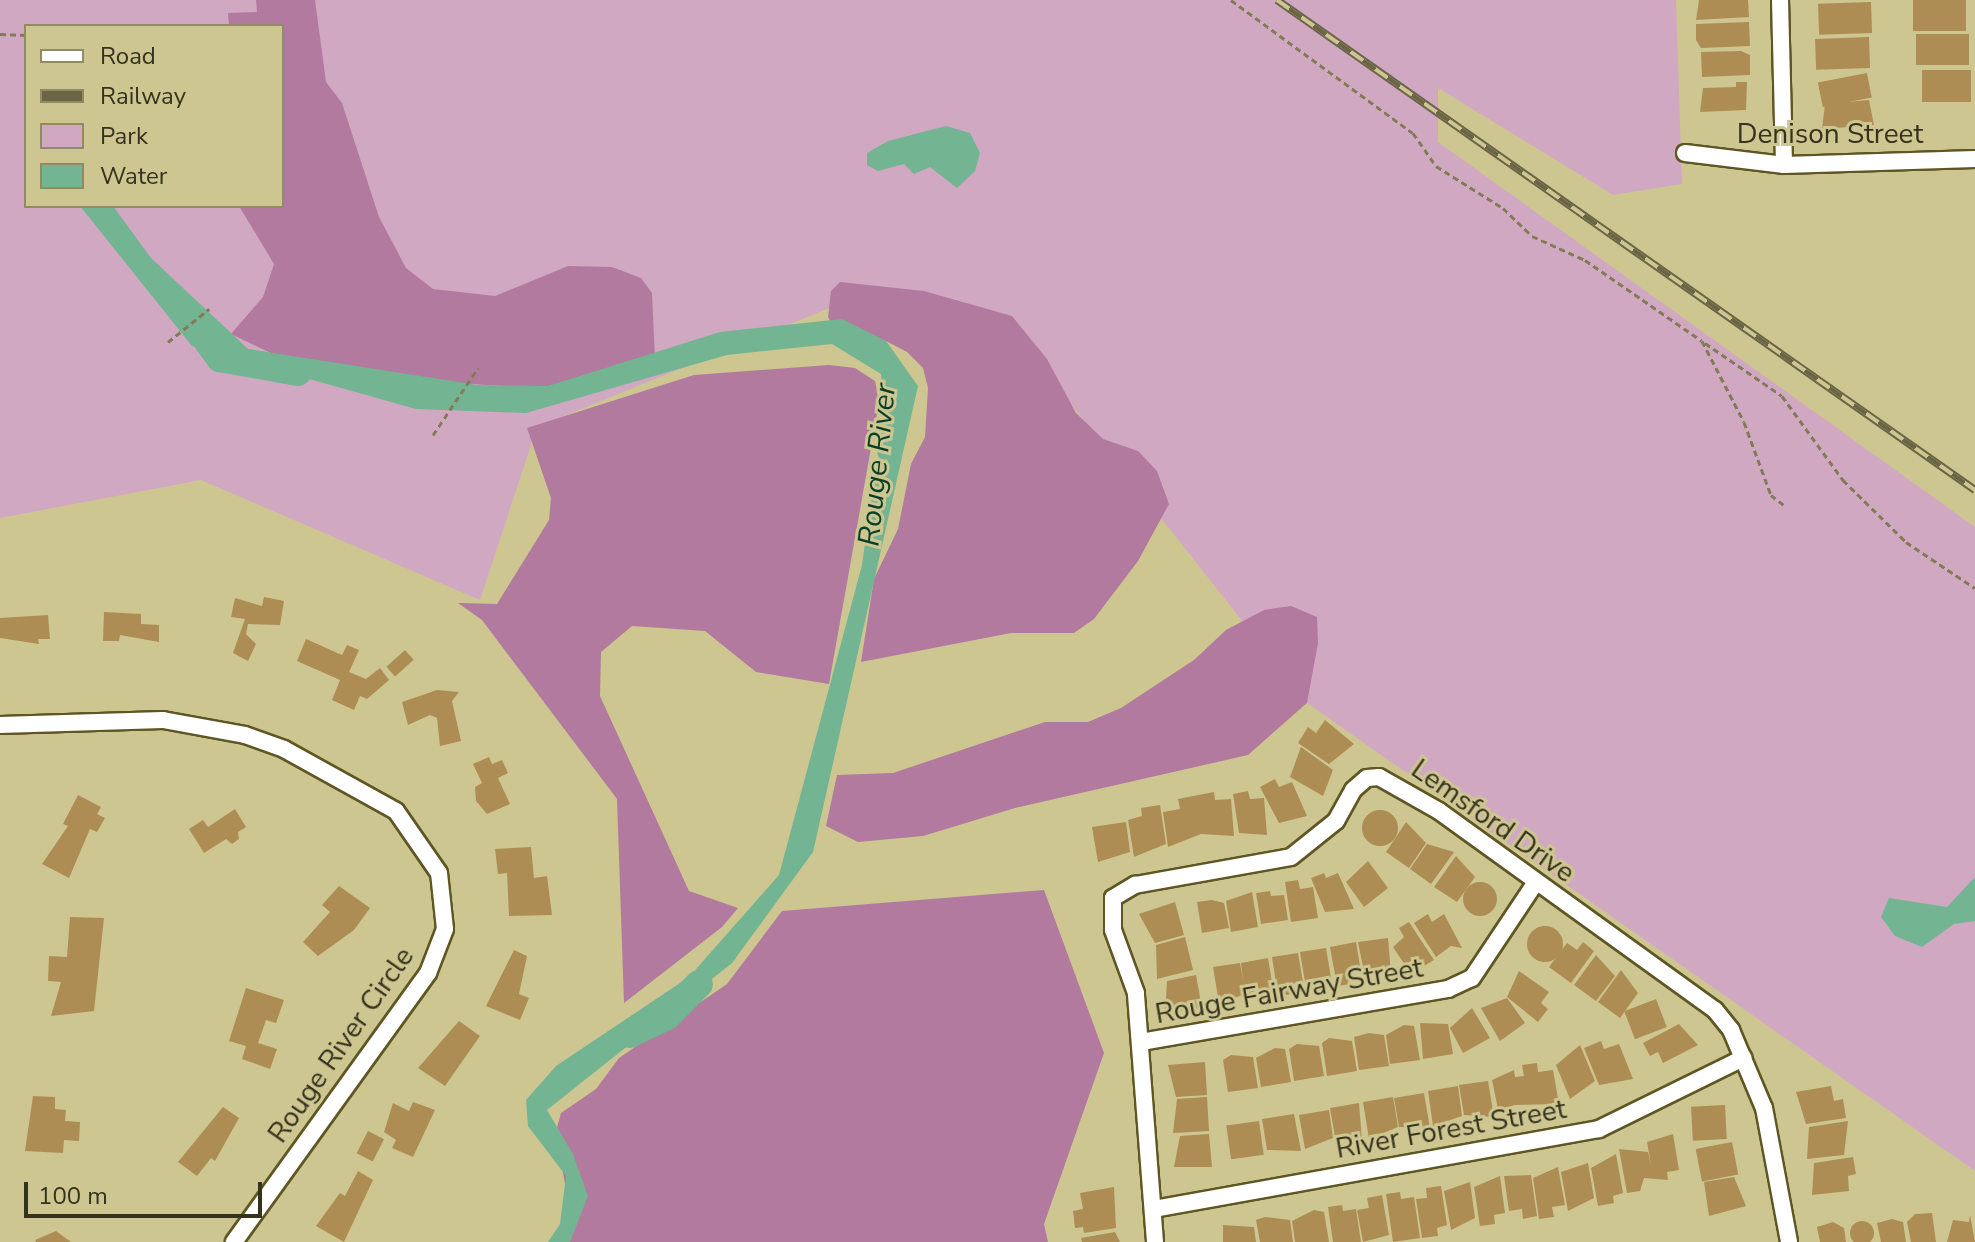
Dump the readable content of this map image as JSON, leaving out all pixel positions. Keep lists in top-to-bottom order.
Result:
{
  "streets": {
    "street": [
      "Denison Street",
      "Lemsford Drive",
      "Rouge Fairway Street",
      "Rouge River Circle",
      "River Forest Street"
    ]
  },
  "crossings": [
    ["Lemsford Drive", "Rouge Fairway Street"],
    ["Lemsford Drive", "River Forest Street"]
  ],
  "water": ["Rouge River"],
  "legend": [
    "Road",
    "Railway",
    "Park",
    "Water"
  ],
  "scale_bar": "100 m"
}
